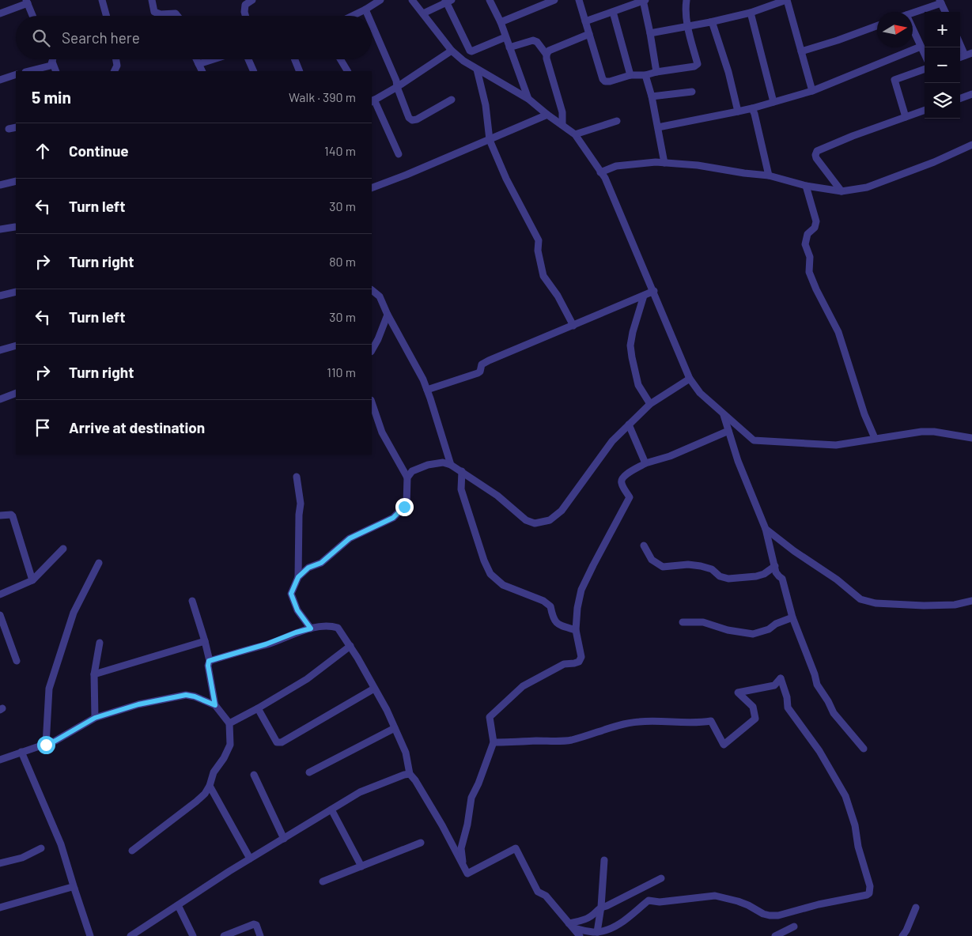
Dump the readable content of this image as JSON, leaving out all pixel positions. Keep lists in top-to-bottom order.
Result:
{
  "north": "right",
  "page": {
    "map_buttons": ["+", "−"],
    "search": "Search here",
    "heading": ["5 min", "Walk · 390 m"],
    "list": [
      ["Continue", "140 m"],
      ["Turn left", "30 m"],
      ["Turn right", "80 m"],
      ["Turn left", "30 m"],
      ["Turn right", "110 m"],
      "Arrive at destination"
    ]
  }
}
